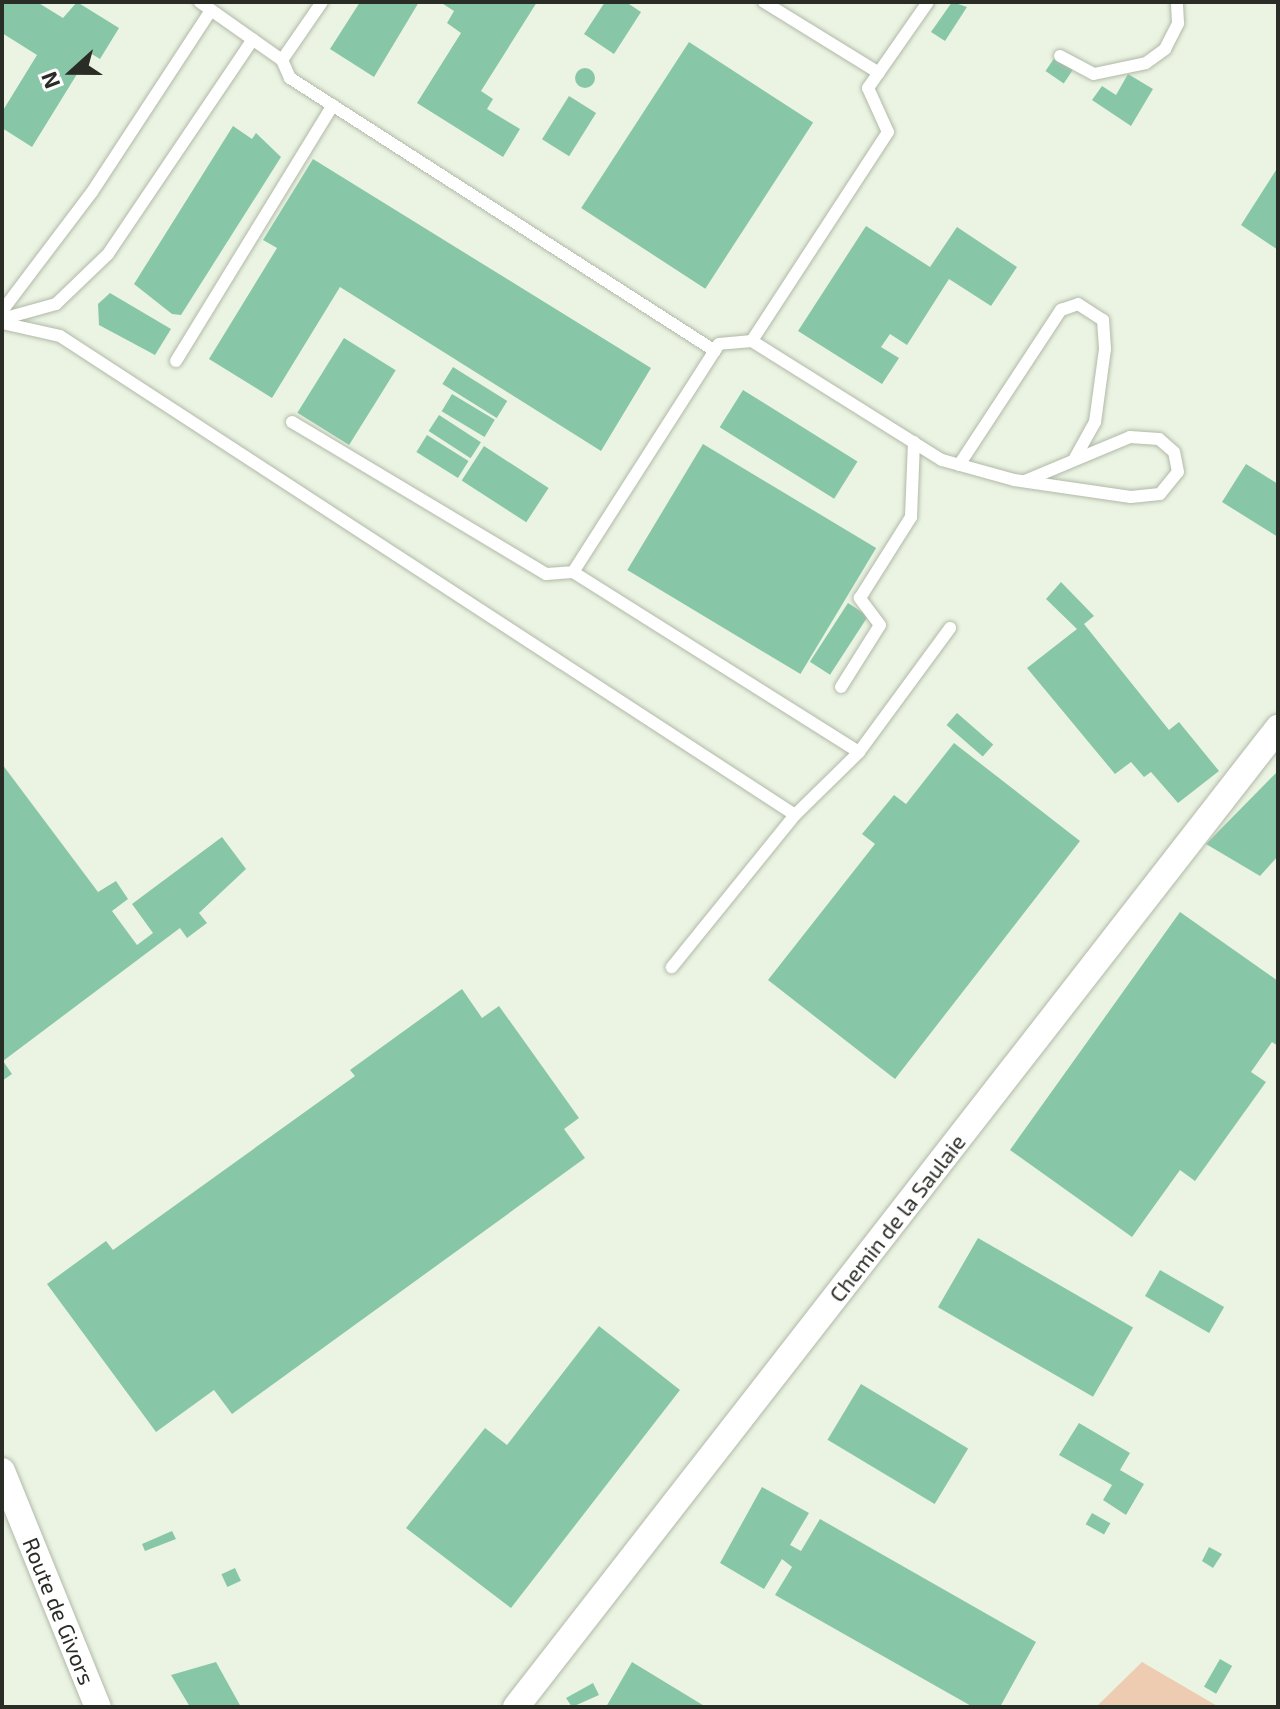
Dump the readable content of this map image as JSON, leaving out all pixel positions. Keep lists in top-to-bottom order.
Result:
{
  "streets": {
    "street": ["Chemin de la Saulaie", "Route de Givors"]
  },
  "north": "left"
}
